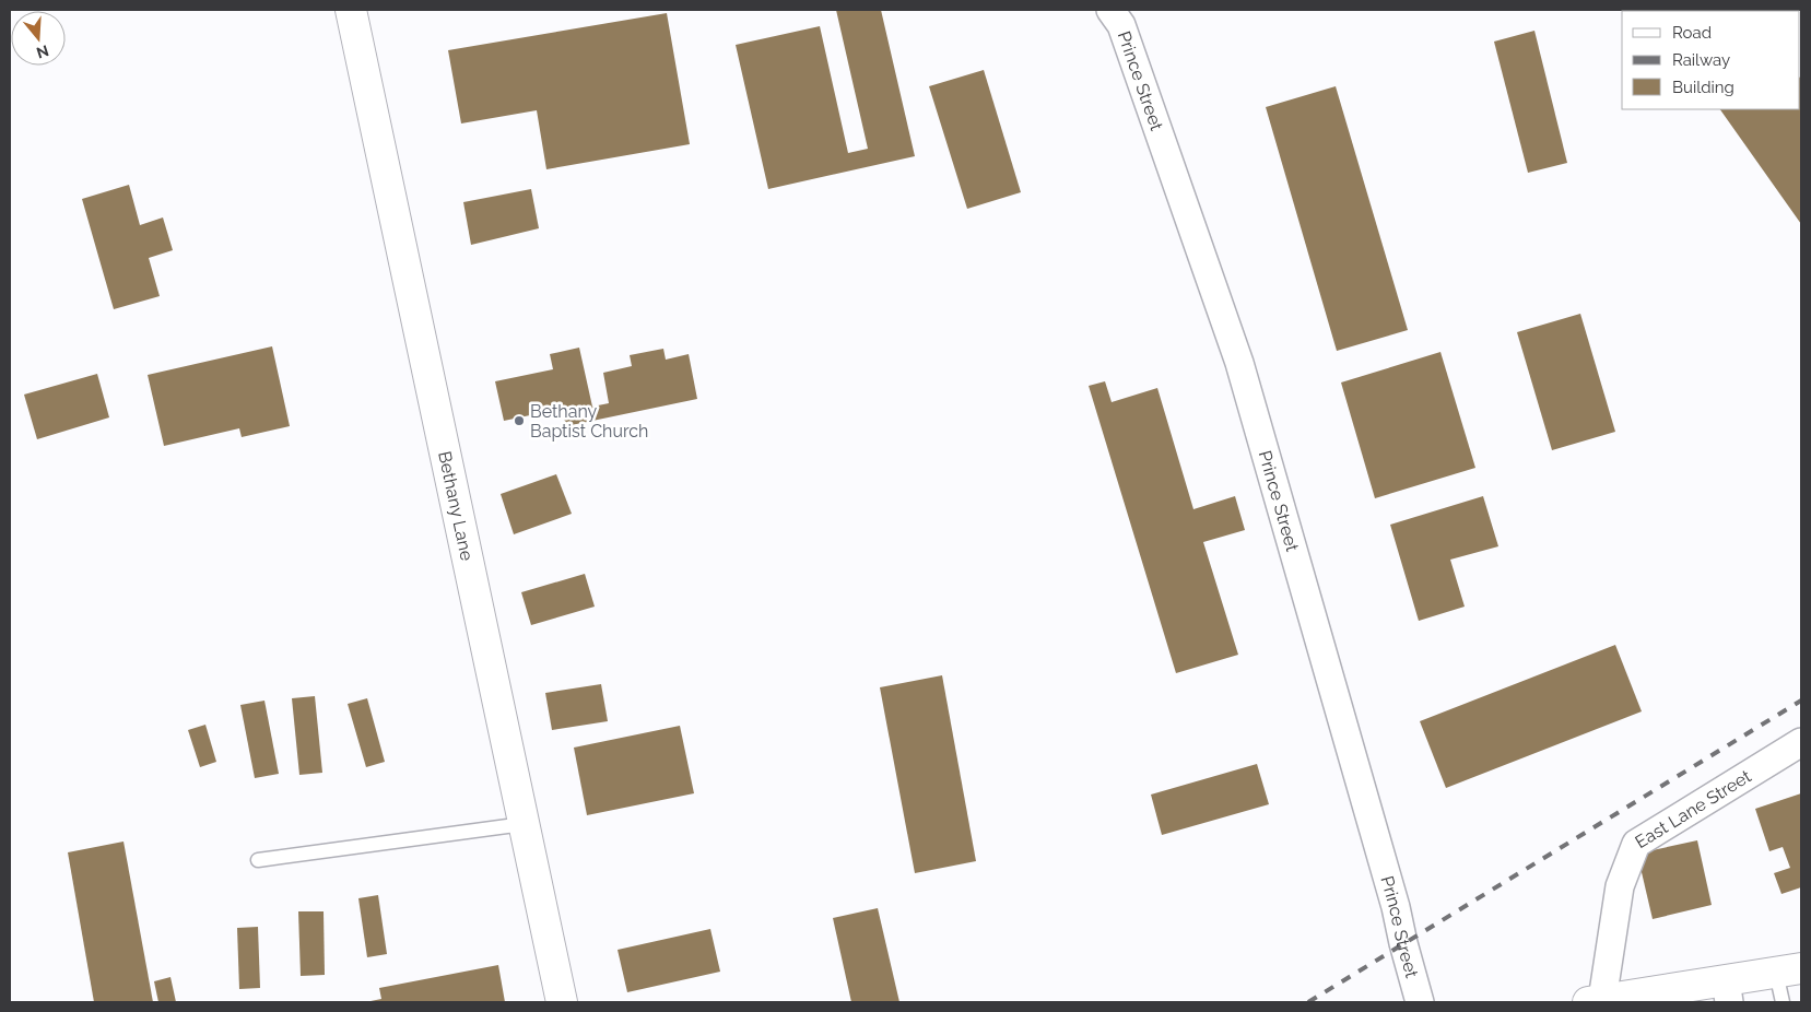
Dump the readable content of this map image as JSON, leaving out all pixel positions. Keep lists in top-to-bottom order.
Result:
{
  "streets": {
    "street": ["Prince Street", "Bethany Lane", "East Lane Street"]
  },
  "places": ["Bethany Baptist Church"],
  "legend": ["Road", "Railway", "Building"],
  "north": "bottom"
}
